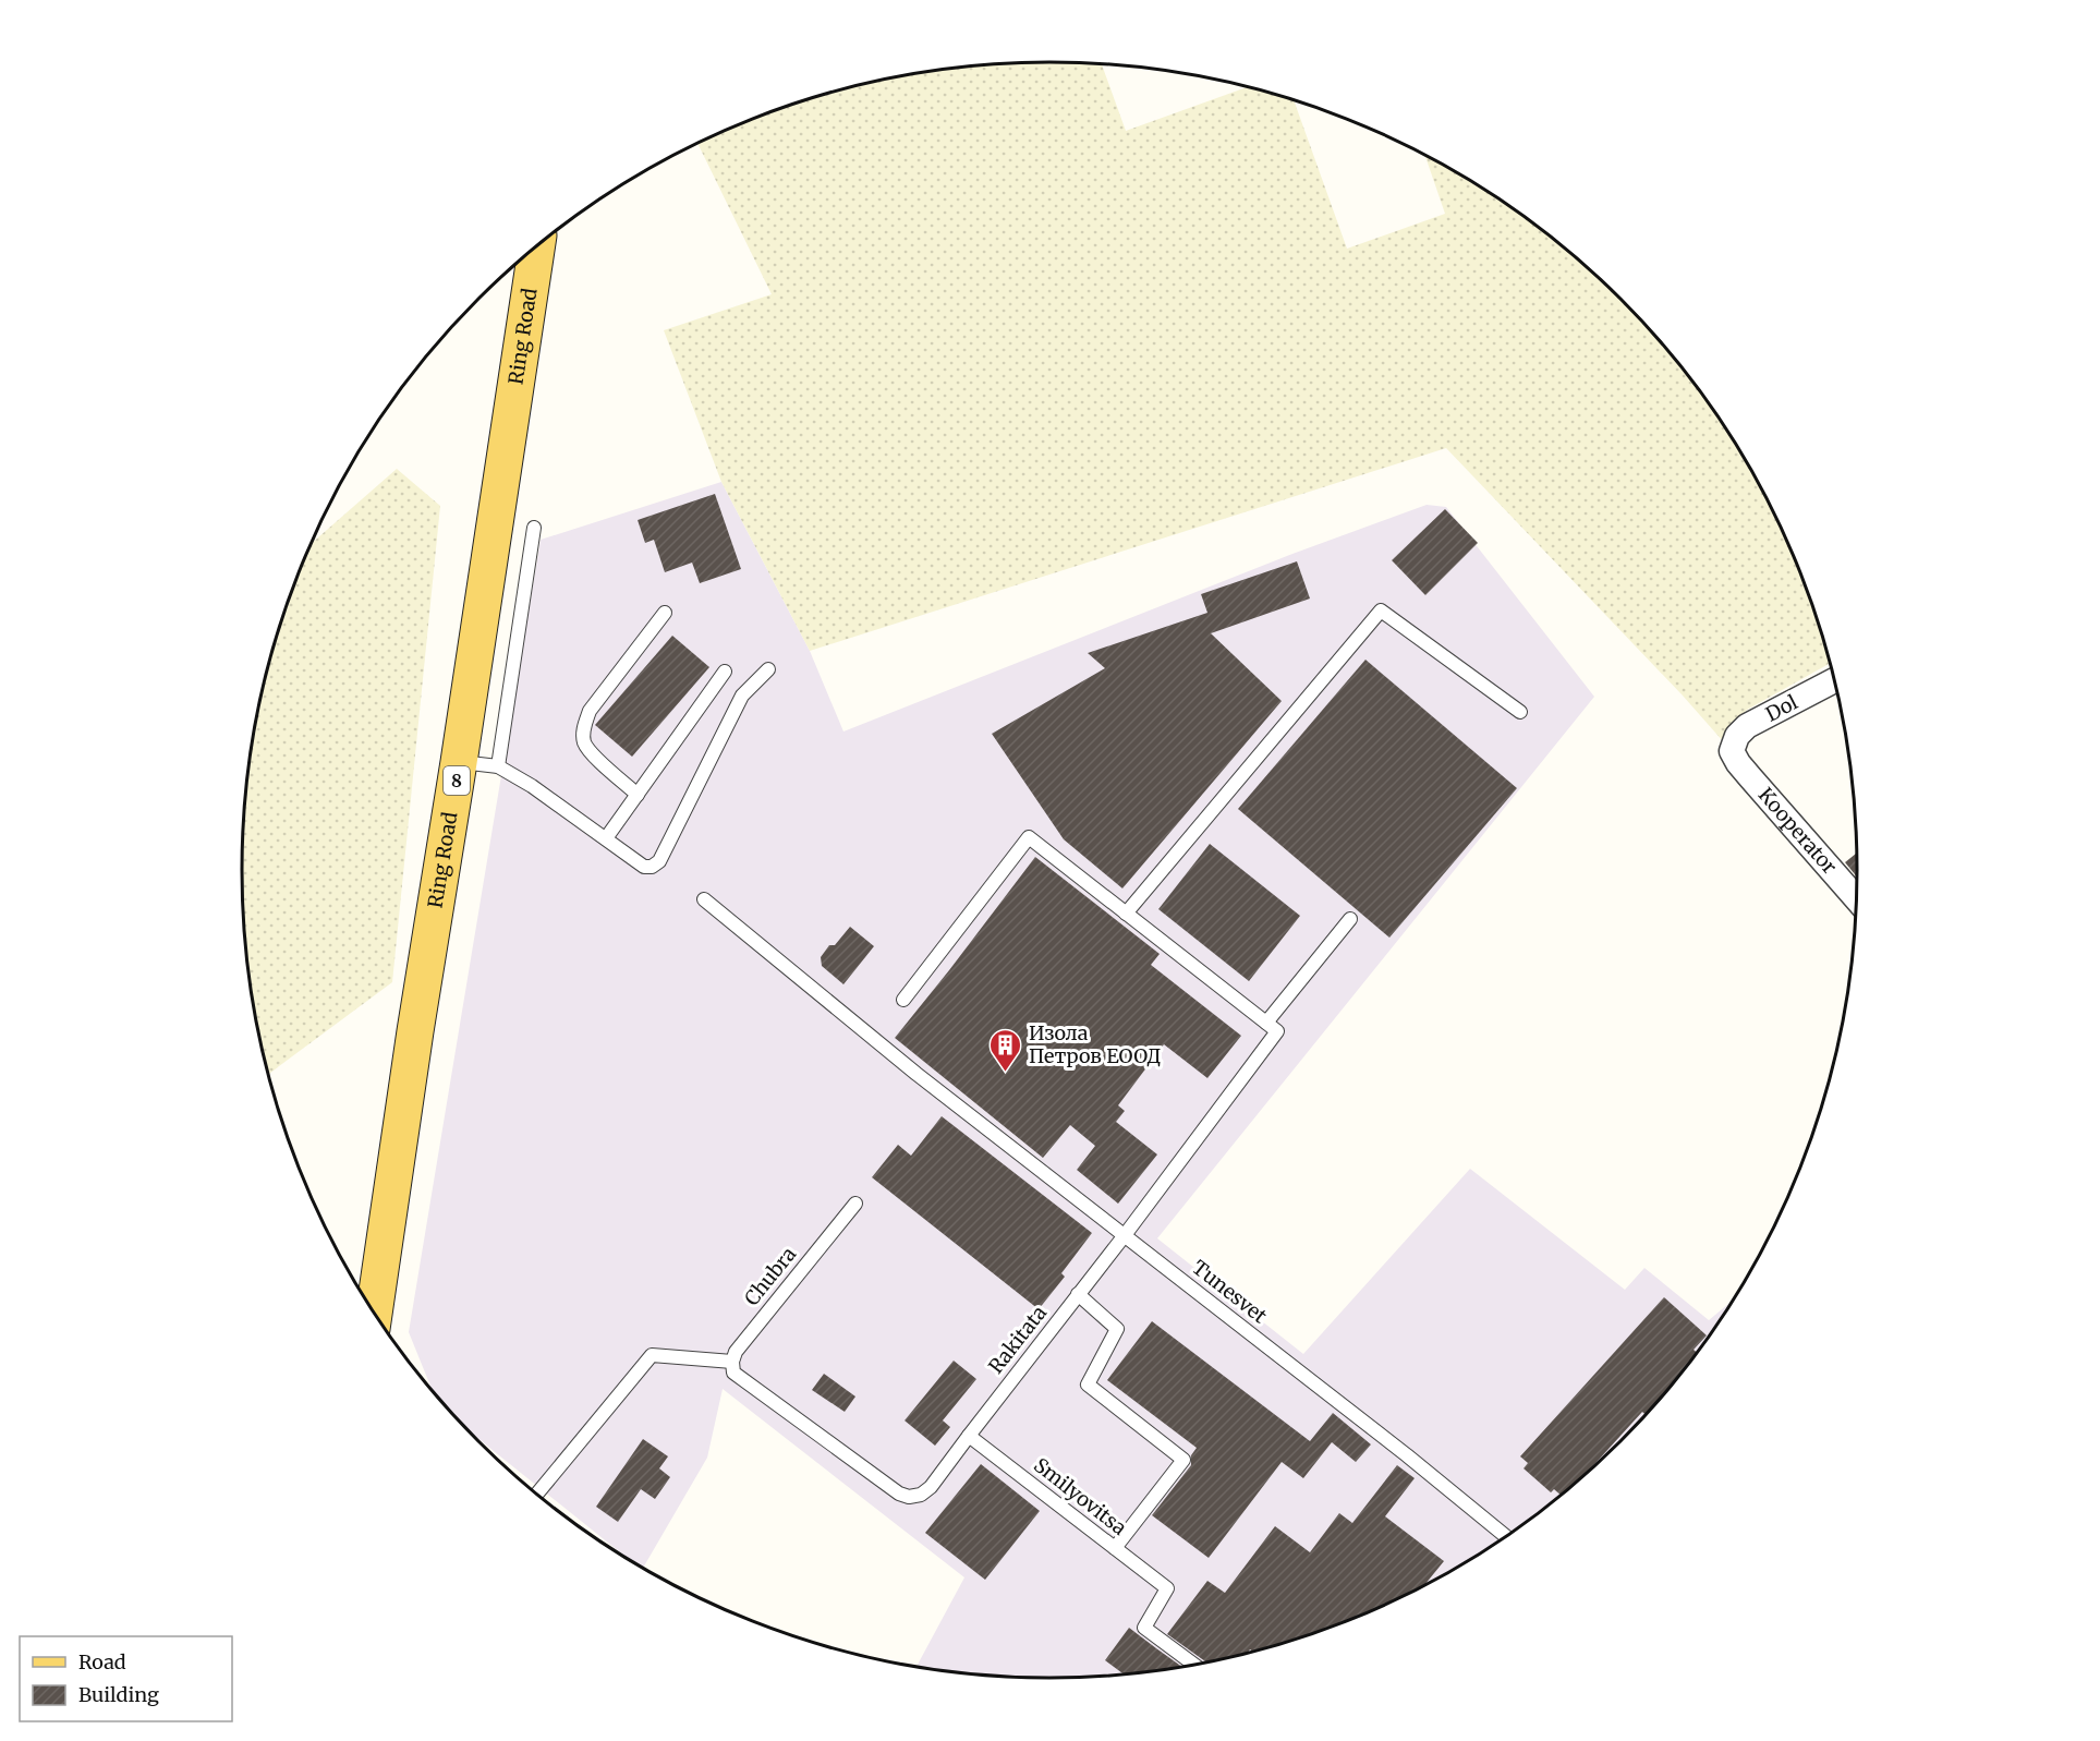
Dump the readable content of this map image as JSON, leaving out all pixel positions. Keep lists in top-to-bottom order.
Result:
{
  "streets": {
    "main road": ["Ring Road", "8"],
    "street": ["Dol", "Kooperator"],
    "lane": [
      "Chubra",
      "Tunesvet",
      "Rakitata",
      "Smilyovitsa"
    ]
  },
  "crossings": [
    ["Dol", "Kooperator"],
    ["Chubra", "Rakitata"],
    ["Tunesvet", "Rakitata"],
    ["Rakitata", "Smilyovitsa"]
  ],
  "places": {
    "building": ["Изола Петров ЕООД"]
  },
  "legend": ["Road", "Building"]
}
